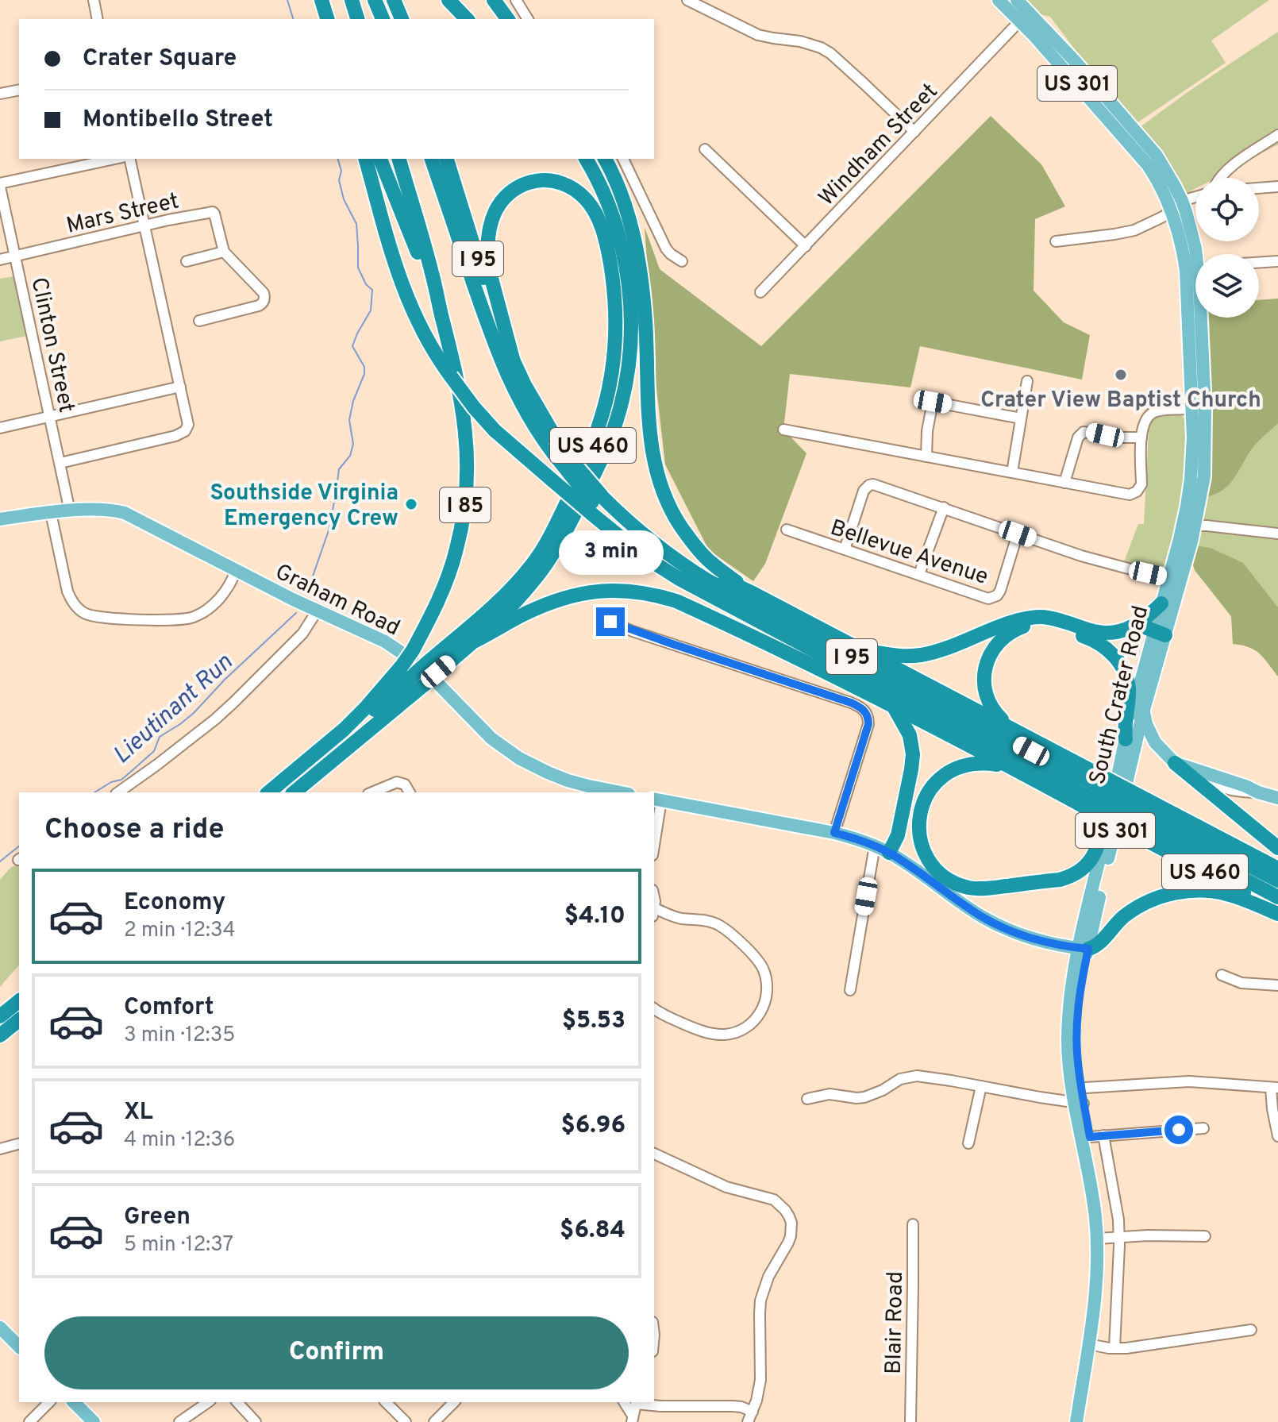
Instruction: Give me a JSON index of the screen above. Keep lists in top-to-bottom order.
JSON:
{
  "streets": {
    "highway": ["I 95", "US 460", "I 85"],
    "main road": ["US 301", "Graham Road", "South Crater Road"],
    "street": [
      "Windham Street",
      "Mars Street",
      "Clinton Street",
      "Bellevue Avenue",
      "Blair Road"
    ]
  },
  "crossings": [
    ["Windham Street", "South Crater Road"],
    ["Mars Street", "Clinton Street"],
    ["I 95", "US 460"],
    ["Clinton Street", "Graham Road"],
    ["US 460", "I 85"]
  ],
  "water": ["Lieutinant Run"],
  "places": ["Crater View Baptist Church", "Southside Virginia Emergency Crew"],
  "page": {
    "banner": ["Crater Square", "Montibello Street"],
    "bubble": "3 min",
    "heading": "Choose a ride",
    "list": [
      {
        "name": "Economy",
        "note": "2 min · 12:34",
        "value": "$4.10"
      },
      {
        "name": "Comfort",
        "note": "3 min · 12:35",
        "value": "$5.53"
      },
      {
        "name": "XL",
        "note": "4 min · 12:36",
        "value": "$6.96"
      },
      {
        "name": "Green",
        "note": "5 min · 12:37",
        "value": "$6.84"
      }
    ],
    "buttons": "Confirm"
  }
}
